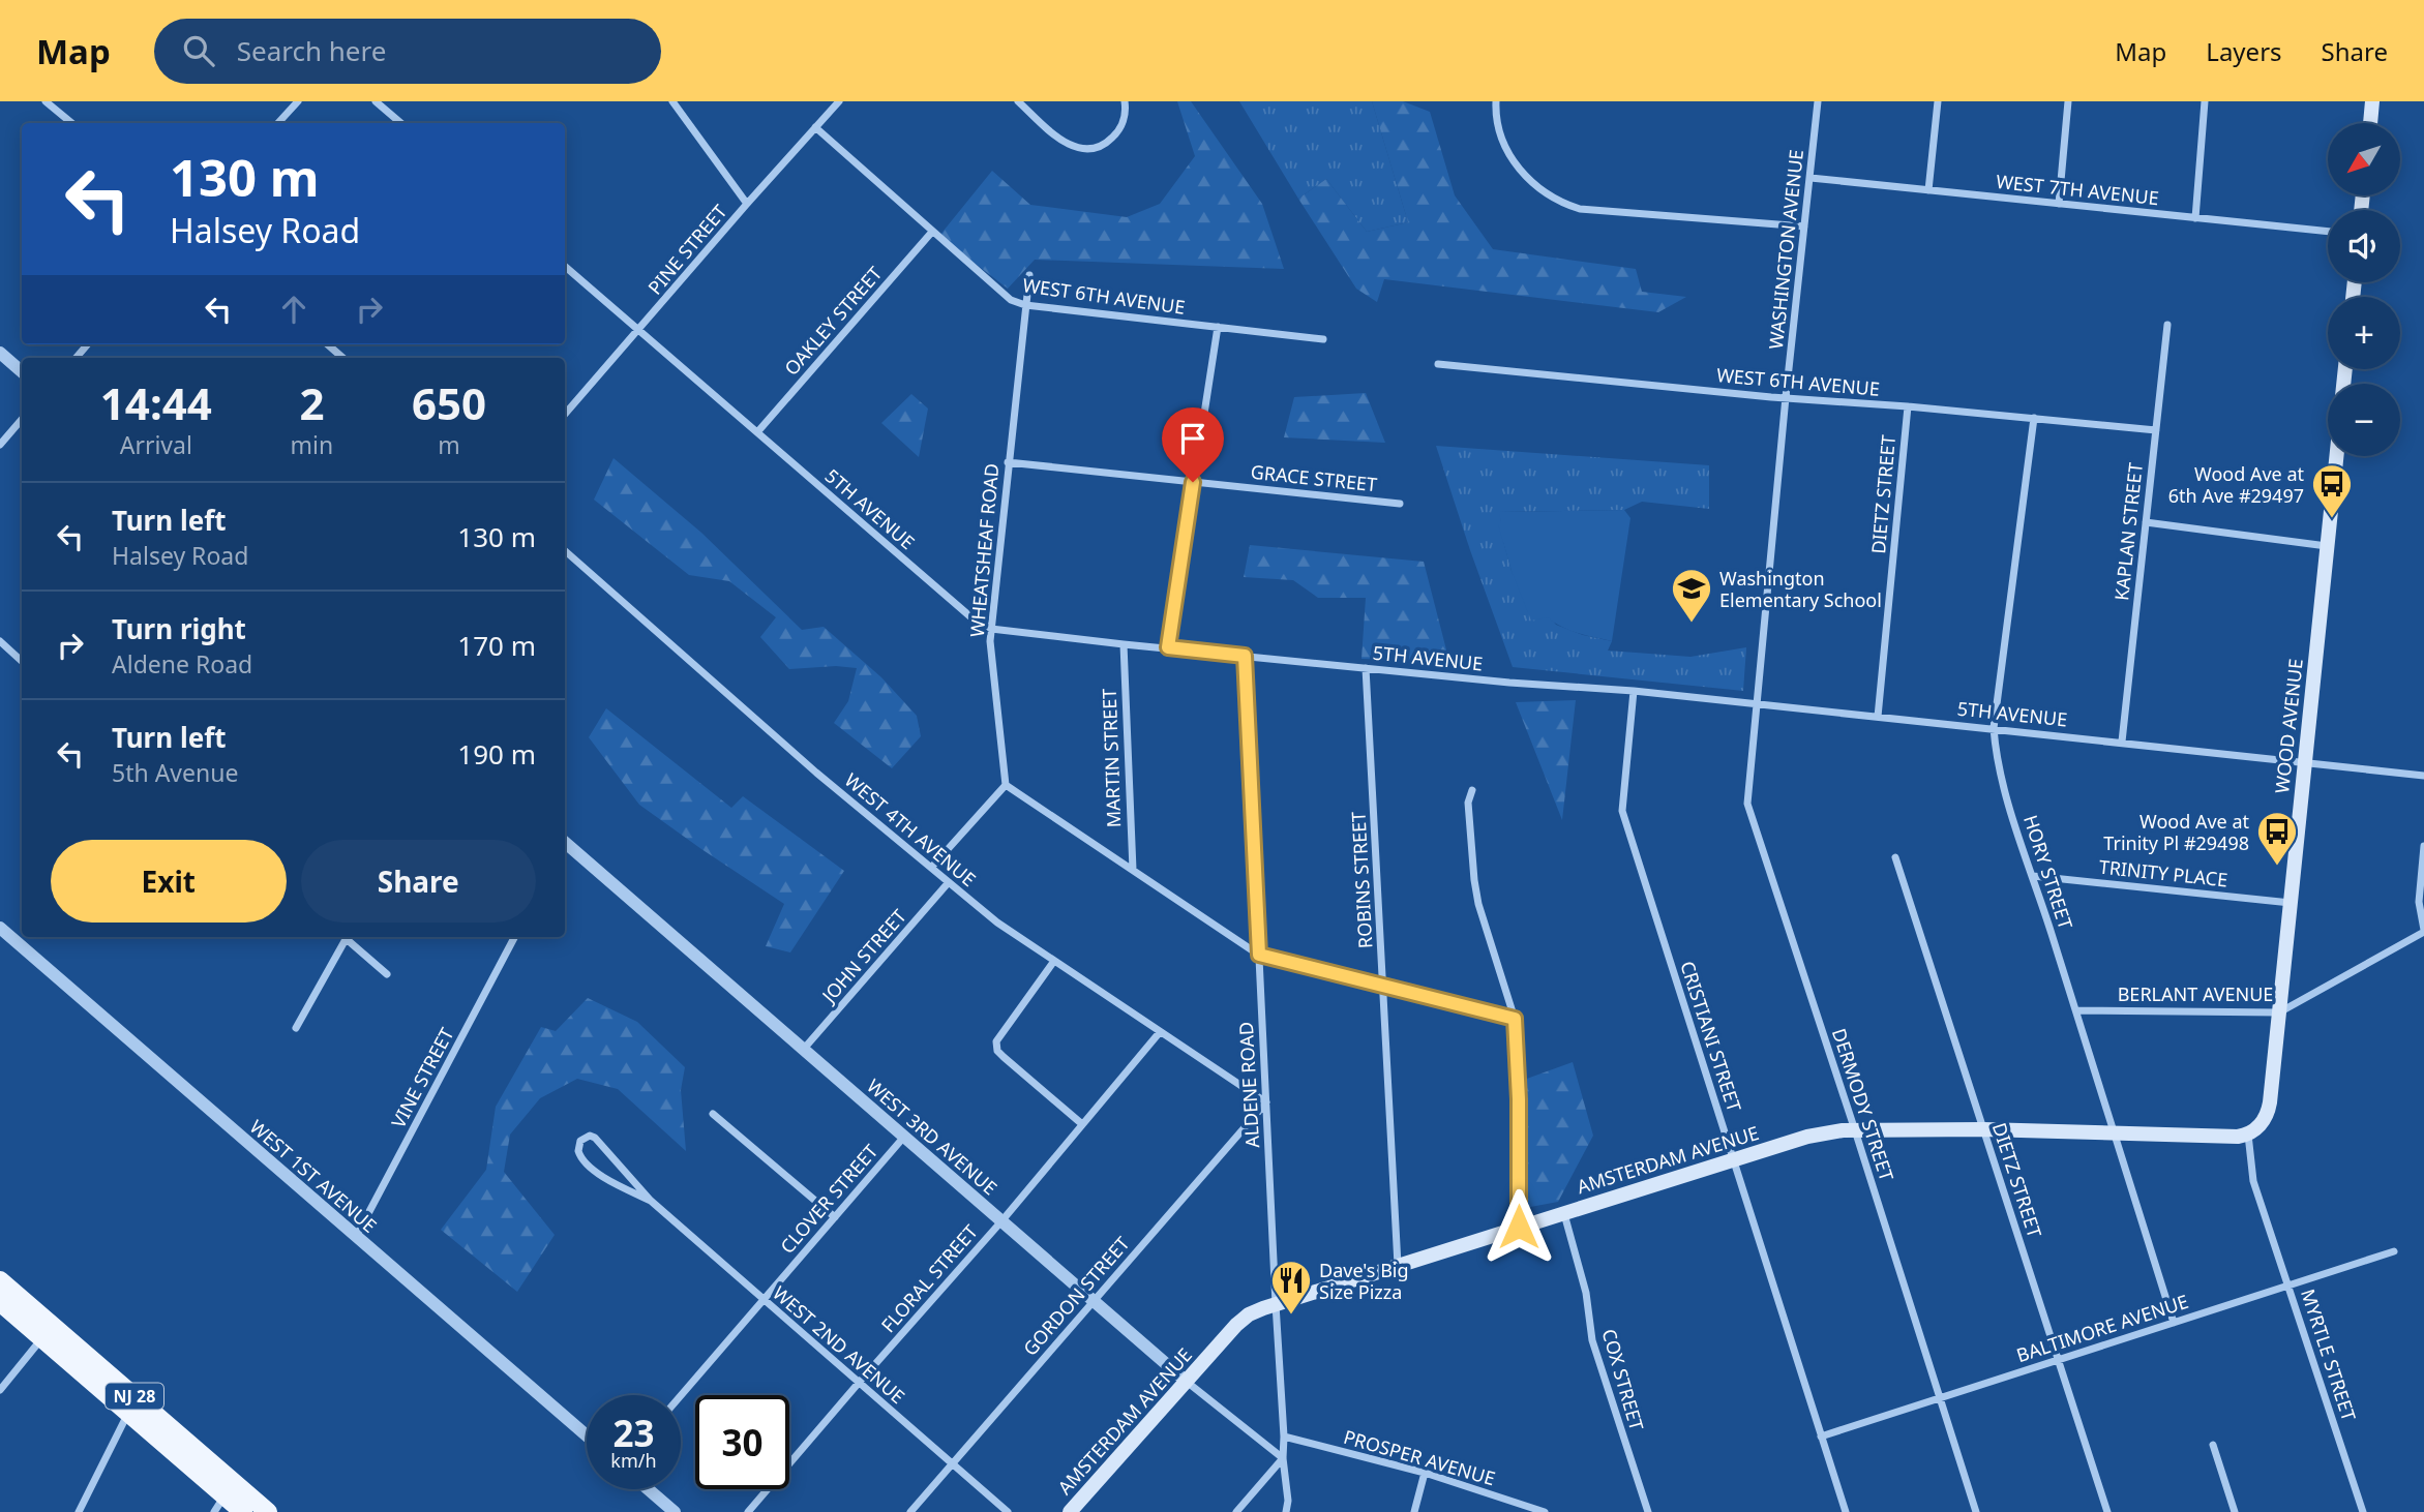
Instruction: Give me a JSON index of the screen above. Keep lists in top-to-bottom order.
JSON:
{
  "streets": {
    "main road": ["WOOD AVENUE", "AMSTERDAM AVENUE", "NJ 28"],
    "street": [
      "WEST 7TH AVENUE",
      "PINE STREET",
      "WASHINGTON AVENUE",
      "WEST 6TH AVENUE",
      "OAKLEY STREET",
      "GRACE STREET",
      "DIETZ STREET",
      "5TH AVENUE",
      "KAPLAN STREET",
      "WHEATSHEAF ROAD",
      "MARTIN STREET",
      "WEST 4TH AVENUE",
      "HORY STREET",
      "TRINITY PLACE",
      "ROBINS STREET",
      "JOHN STREET",
      "BERLANT AVENUE",
      "CRISTIANI STREET",
      "VINE STREET",
      "ALDENE ROAD",
      "DERMODY STREET",
      "WEST 3RD AVENUE",
      "WEST 1ST AVENUE",
      "CLOVER STREET",
      "FLORAL STREET",
      "GORDON STREET",
      "BALTIMORE AVENUE",
      "WEST 2ND AVENUE",
      "MYRTLE STREET",
      "COX STREET",
      "PROSPER AVENUE"
    ]
  },
  "crossings": [
    ["WEST 7TH AVENUE", "WASHINGTON AVENUE"],
    ["PINE STREET", "WEST 6TH AVENUE"],
    ["PINE STREET", "5TH AVENUE"],
    ["WASHINGTON AVENUE", "WEST 6TH AVENUE"],
    ["WASHINGTON AVENUE", "5TH AVENUE"],
    ["WASHINGTON AVENUE", "DERMODY STREET"],
    ["WEST 6TH AVENUE", "OAKLEY STREET"],
    ["WEST 6TH AVENUE", "DIETZ STREET"],
    ["WEST 6TH AVENUE", "KAPLAN STREET"],
    ["WEST 6TH AVENUE", "WHEATSHEAF ROAD"],
    ["WEST 6TH AVENUE", "HORY STREET"],
    ["OAKLEY STREET", "5TH AVENUE"],
    ["GRACE STREET", "WHEATSHEAF ROAD"],
    ["DIETZ STREET", "5TH AVENUE"],
    ["DIETZ STREET", "AMSTERDAM AVENUE"],
    ["DIETZ STREET", "BALTIMORE AVENUE"],
    ["5TH AVENUE", "KAPLAN STREET"],
    ["5TH AVENUE", "WHEATSHEAF ROAD"],
    ["5TH AVENUE", "WOOD AVENUE"],
    ["5TH AVENUE", "MARTIN STREET"],
    ["5TH AVENUE", "HORY STREET"],
    ["5TH AVENUE", "ROBINS STREET"],
    ["5TH AVENUE", "CRISTIANI STREET"],
    ["5TH AVENUE", "ALDENE ROAD"],
    ["5TH AVENUE", "DERMODY STREET"],
    ["WOOD AVENUE", "TRINITY PLACE"],
    ["WOOD AVENUE", "BERLANT AVENUE"],
    ["WOOD AVENUE", "AMSTERDAM AVENUE"],
    ["WOOD AVENUE", "MYRTLE STREET"],
    ["WEST 4TH AVENUE", "JOHN STREET"],
    ["WEST 4TH AVENUE", "ALDENE ROAD"],
    ["WEST 4TH AVENUE", "FLORAL STREET"],
    ["WEST 4TH AVENUE", "GORDON STREET"],
    ["HORY STREET", "TRINITY PLACE"],
    ["HORY STREET", "BERLANT AVENUE"],
    ["HORY STREET", "AMSTERDAM AVENUE"],
    ["HORY STREET", "BALTIMORE AVENUE"],
    ["ROBINS STREET", "AMSTERDAM AVENUE"],
    ["JOHN STREET", "WEST 3RD AVENUE"],
    ["CRISTIANI STREET", "AMSTERDAM AVENUE"],
    ["CRISTIANI STREET", "BALTIMORE AVENUE"],
    ["VINE STREET", "WEST 1ST AVENUE"],
    ["ALDENE ROAD", "WEST 3RD AVENUE"],
    ["ALDENE ROAD", "AMSTERDAM AVENUE"],
    ["ALDENE ROAD", "GORDON STREET"],
    ["ALDENE ROAD", "PROSPER AVENUE"],
    ["DERMODY STREET", "AMSTERDAM AVENUE"],
    ["DERMODY STREET", "BALTIMORE AVENUE"],
    ["WEST 3RD AVENUE", "AMSTERDAM AVENUE"],
    ["WEST 3RD AVENUE", "CLOVER STREET"],
    ["WEST 3RD AVENUE", "FLORAL STREET"],
    ["WEST 3RD AVENUE", "GORDON STREET"],
    ["AMSTERDAM AVENUE", "MYRTLE STREET"],
    ["AMSTERDAM AVENUE", "COX STREET"],
    ["CLOVER STREET", "WEST 2ND AVENUE"],
    ["FLORAL STREET", "WEST 2ND AVENUE"],
    ["GORDON STREET", "WEST 2ND AVENUE"],
    ["BALTIMORE AVENUE", "MYRTLE STREET"]
  ],
  "places": {
    "bus stop": ["Wood Ave at 6th Ave #29497", "Wood Ave at Trinity Pl #29498"],
    "school or university": ["Washington Elementary School"],
    "restaurant": ["Dave's Big Size Pizza"]
  },
  "north": "bottom left",
  "page": {
    "header": "Map",
    "search": "Search here",
    "nav": ["Map", "Layers", "Share"],
    "map_buttons": ["+", "−"],
    "turn": ["130 m", "Halsey Road"],
    "eta": [
      "14:44",
      "Arrival",
      "2",
      "min",
      "650",
      "m"
    ],
    "list": [
      {
        "name": "Turn left",
        "note": "Halsey Road",
        "value": "130 m"
      },
      {
        "name": "Turn right",
        "note": "Aldene Road",
        "value": "170 m"
      },
      {
        "name": "Turn left",
        "note": "5th Avenue",
        "value": "190 m"
      }
    ],
    "buttons": ["Exit", "Share"],
    "speed": "23 km/h",
    "limit": "30"
  }
}
